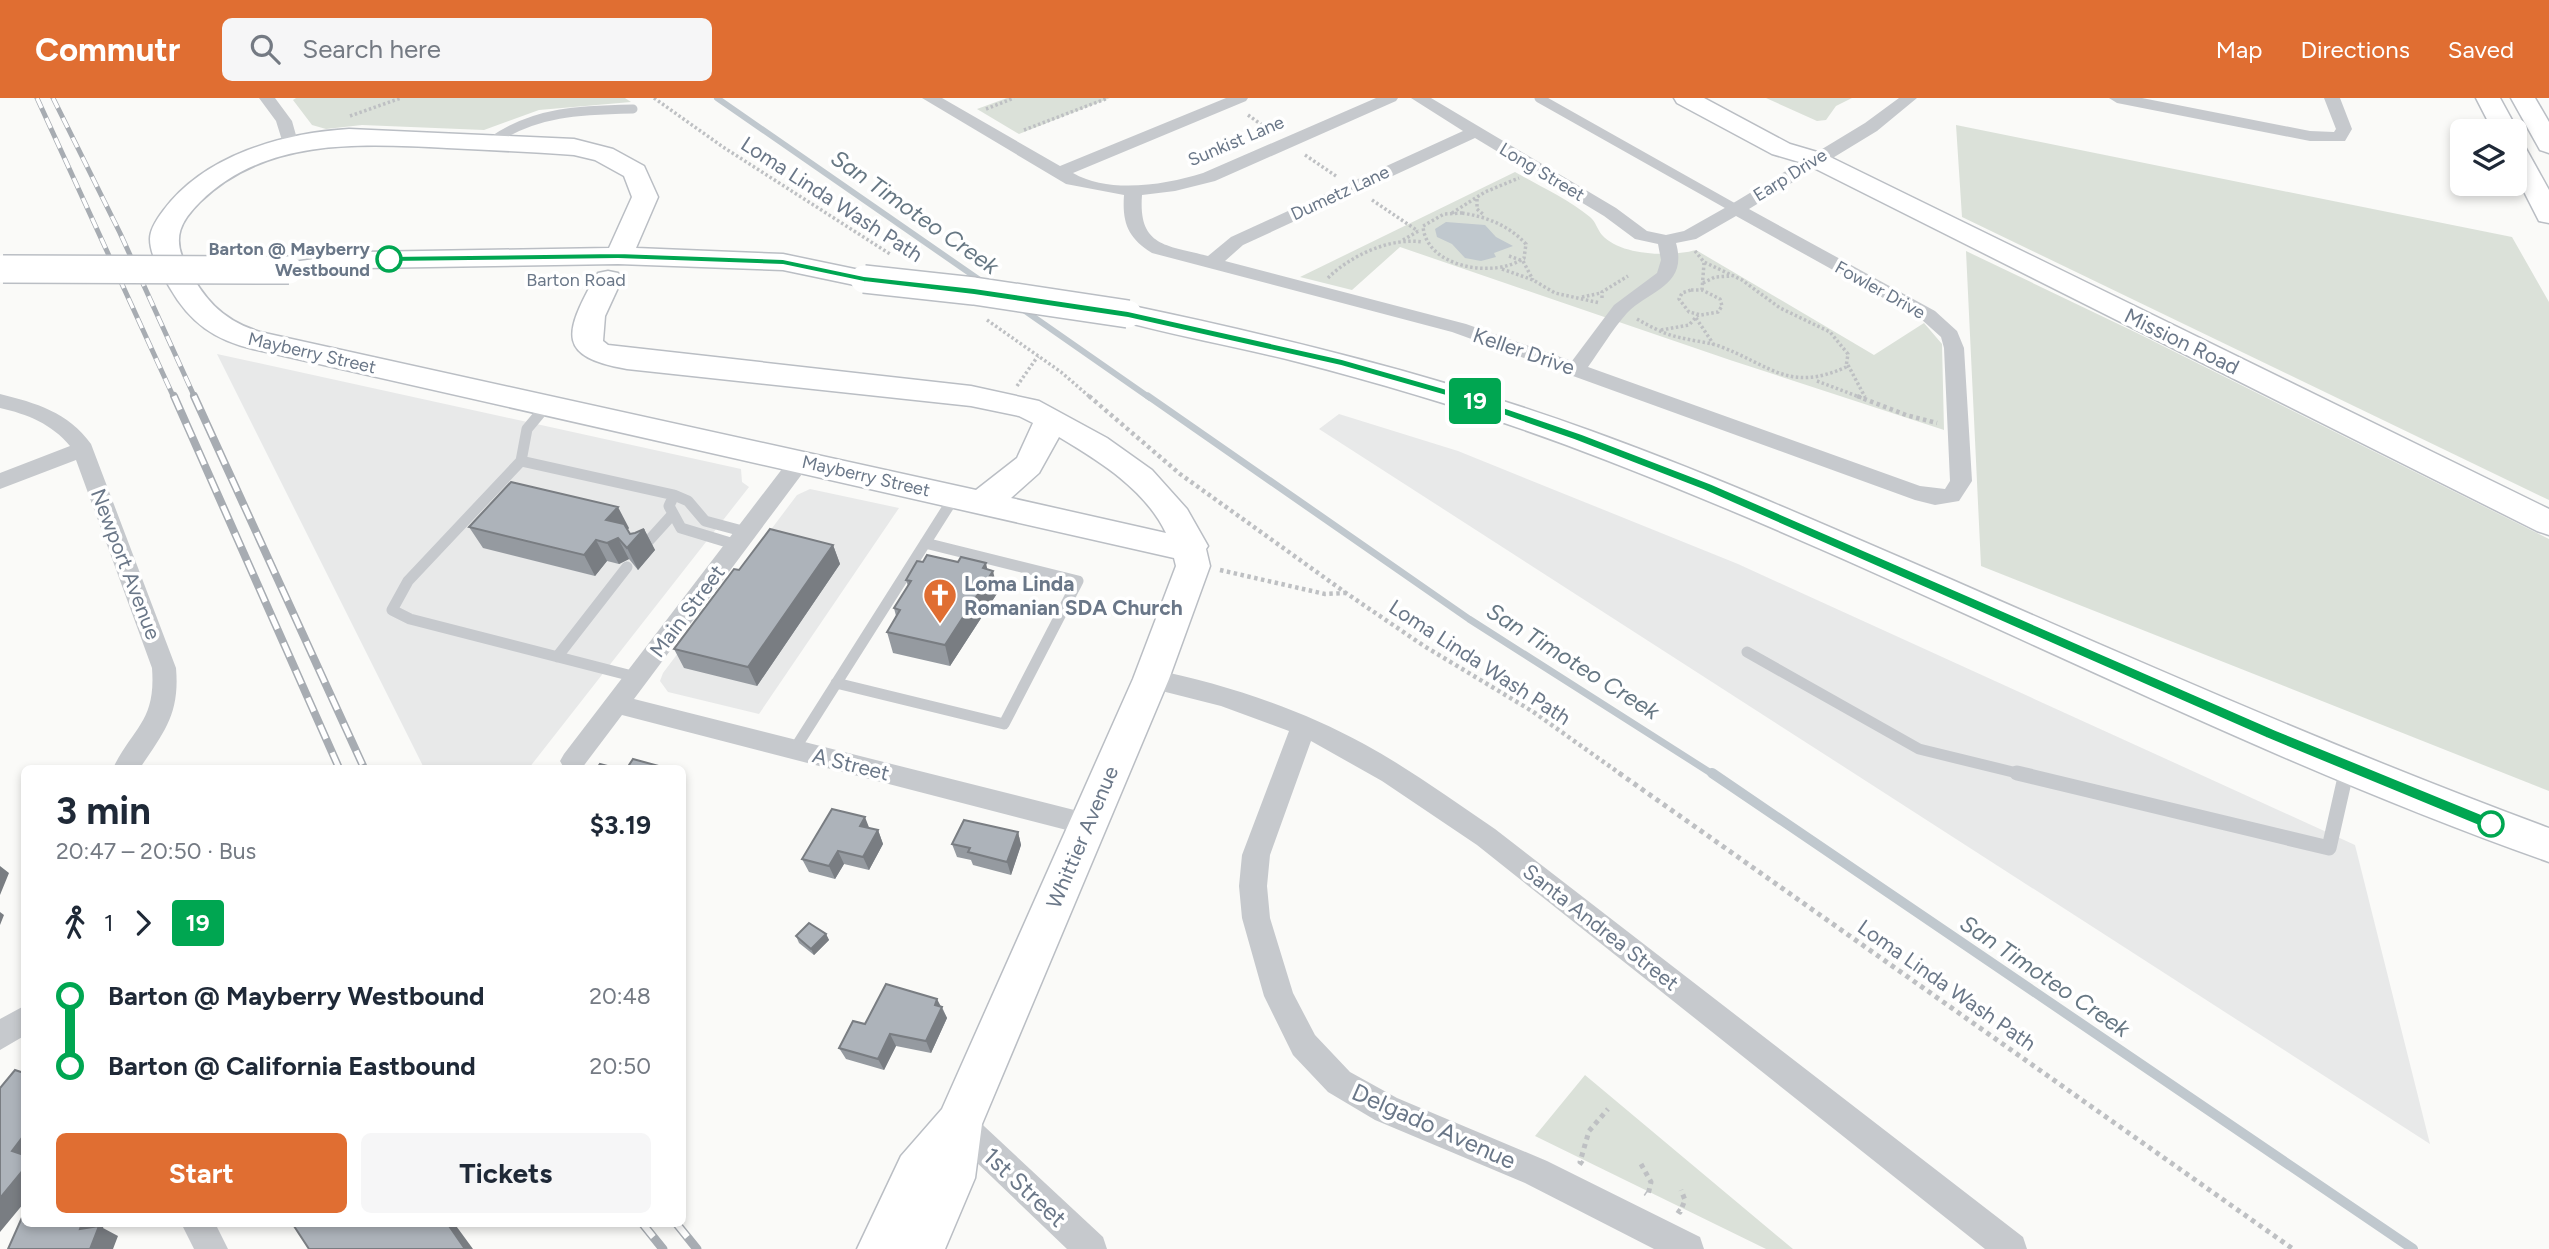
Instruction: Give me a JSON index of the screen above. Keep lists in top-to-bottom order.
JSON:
{
  "streets": {
    "main road": ["Barton Road"],
    "street": [
      "Sunkist Lane",
      "Long Street",
      "Earp Drive",
      "Dumetz Lane",
      "Fowler Drive",
      "Mission Road",
      "Keller Drive",
      "Mayberry Street",
      "Newport Avenue",
      "Main Street",
      "A Street",
      "Whittier Avenue",
      "Santa Andrea Street",
      "Delgado Avenue",
      "1st Street"
    ],
    "path": ["Loma Linda Wash Path"]
  },
  "crossings": [
    ["Sunkist Lane", "Keller Drive"],
    ["Long Street", "Earp Drive"],
    ["Long Street", "Dumetz Lane"],
    ["Earp Drive", "Fowler Drive"],
    ["Earp Drive", "Mission Road"],
    ["Dumetz Lane", "Keller Drive"],
    ["Barton Road", "Mayberry Street"],
    ["Fowler Drive", "Keller Drive"],
    ["Mayberry Street", "Main Street"],
    ["Mayberry Street", "Whittier Avenue"],
    ["Main Street", "A Street"],
    ["A Street", "Whittier Avenue"],
    ["Whittier Avenue", "Santa Andrea Street"],
    ["Whittier Avenue", "1st Street"],
    ["Santa Andrea Street", "Delgado Avenue"]
  ],
  "water": ["San Timoteo Creek"],
  "places": {
    "other": ["Barton @ Mayberry Westbound"],
    "church": ["Loma Linda Romanian SDA Church"]
  },
  "lines": ["bus line 19"],
  "page": {
    "header": "Commutr",
    "search": "Search here",
    "nav": ["Map", "Directions", "Saved"],
    "on_map": "19",
    "heading": ["3 min", "20:47 – 20:50 · Bus", "$3.19"],
    "legs": ["1", "19"],
    "list": [
      {
        "name": "Barton @ Mayberry Westbound",
        "value": "20:48"
      },
      {
        "name": "Barton @ California Eastbound",
        "value": "20:50"
      }
    ],
    "buttons": ["Start", "Tickets"]
  }
}
